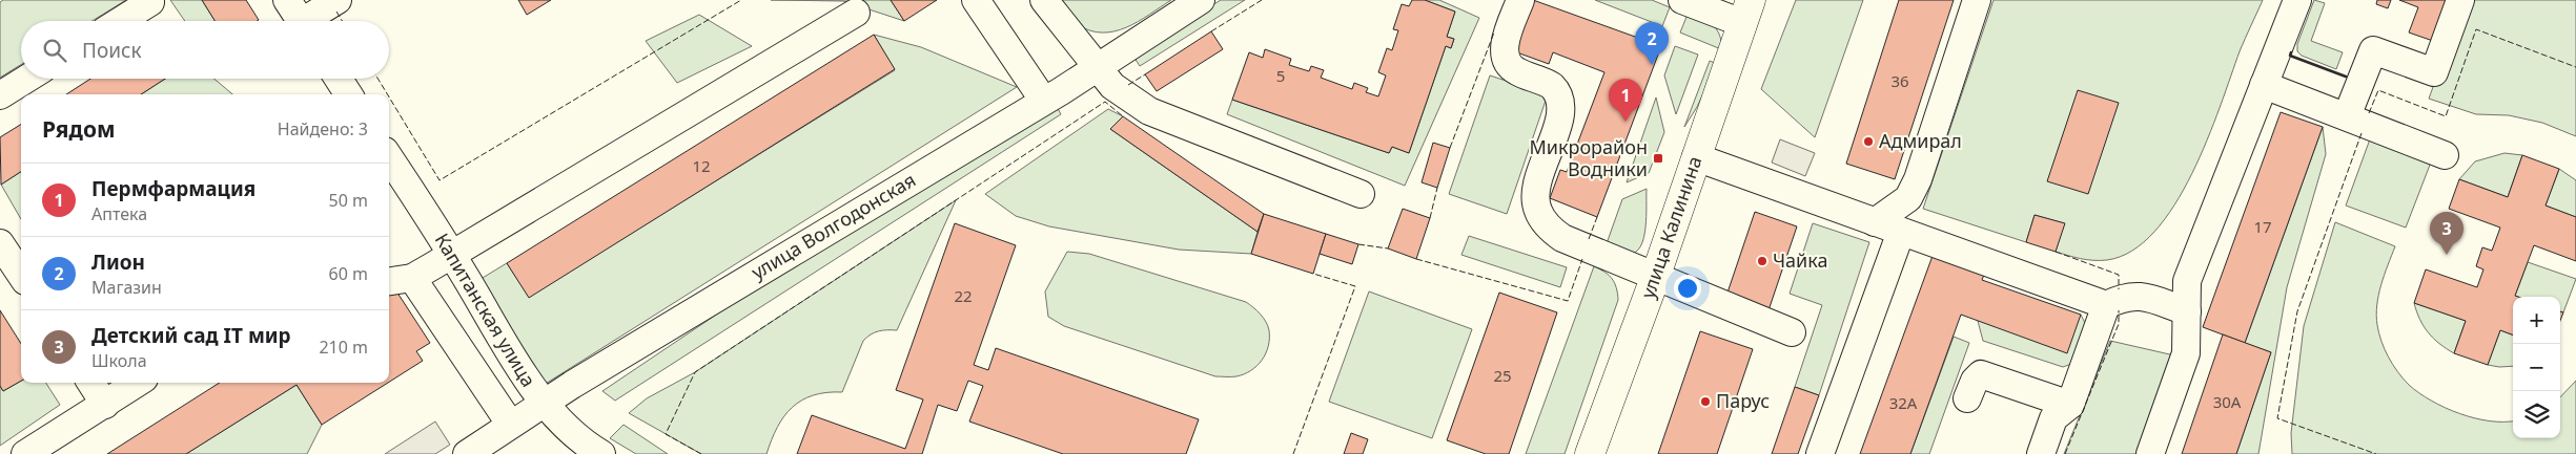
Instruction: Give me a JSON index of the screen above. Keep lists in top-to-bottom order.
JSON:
{
  "streets": {
    "main road": ["улица Калинина"],
    "street": ["улица Волгодонская", "Капитанская улица"]
  },
  "crossings": [
    ["улица Волгодонская", "Капитанская улица"]
  ],
  "places": {
    "other": ["Адмирал", "Чайка", "Парус"],
    "transit": ["Микрорайон Водники"]
  },
  "house_numbers": [
    "5",
    "36",
    "12",
    "17",
    "22",
    "25",
    "30А",
    "32А"
  ],
  "page": {
    "search": "Поиск",
    "pins": ["2", "1", "3"],
    "heading": ["Рядом", "Найдено: 3"],
    "list": [
      {
        "mark": "1",
        "name": "Пермфармация",
        "note": "Аптека",
        "value": "50 m"
      },
      {
        "mark": "2",
        "name": "Лион",
        "note": "Магазин",
        "value": "60 m"
      },
      {
        "mark": "3",
        "name": "Детский сад IT мир",
        "note": "Школа",
        "value": "210 m"
      }
    ],
    "map_buttons": ["+", "−"]
  }
}
